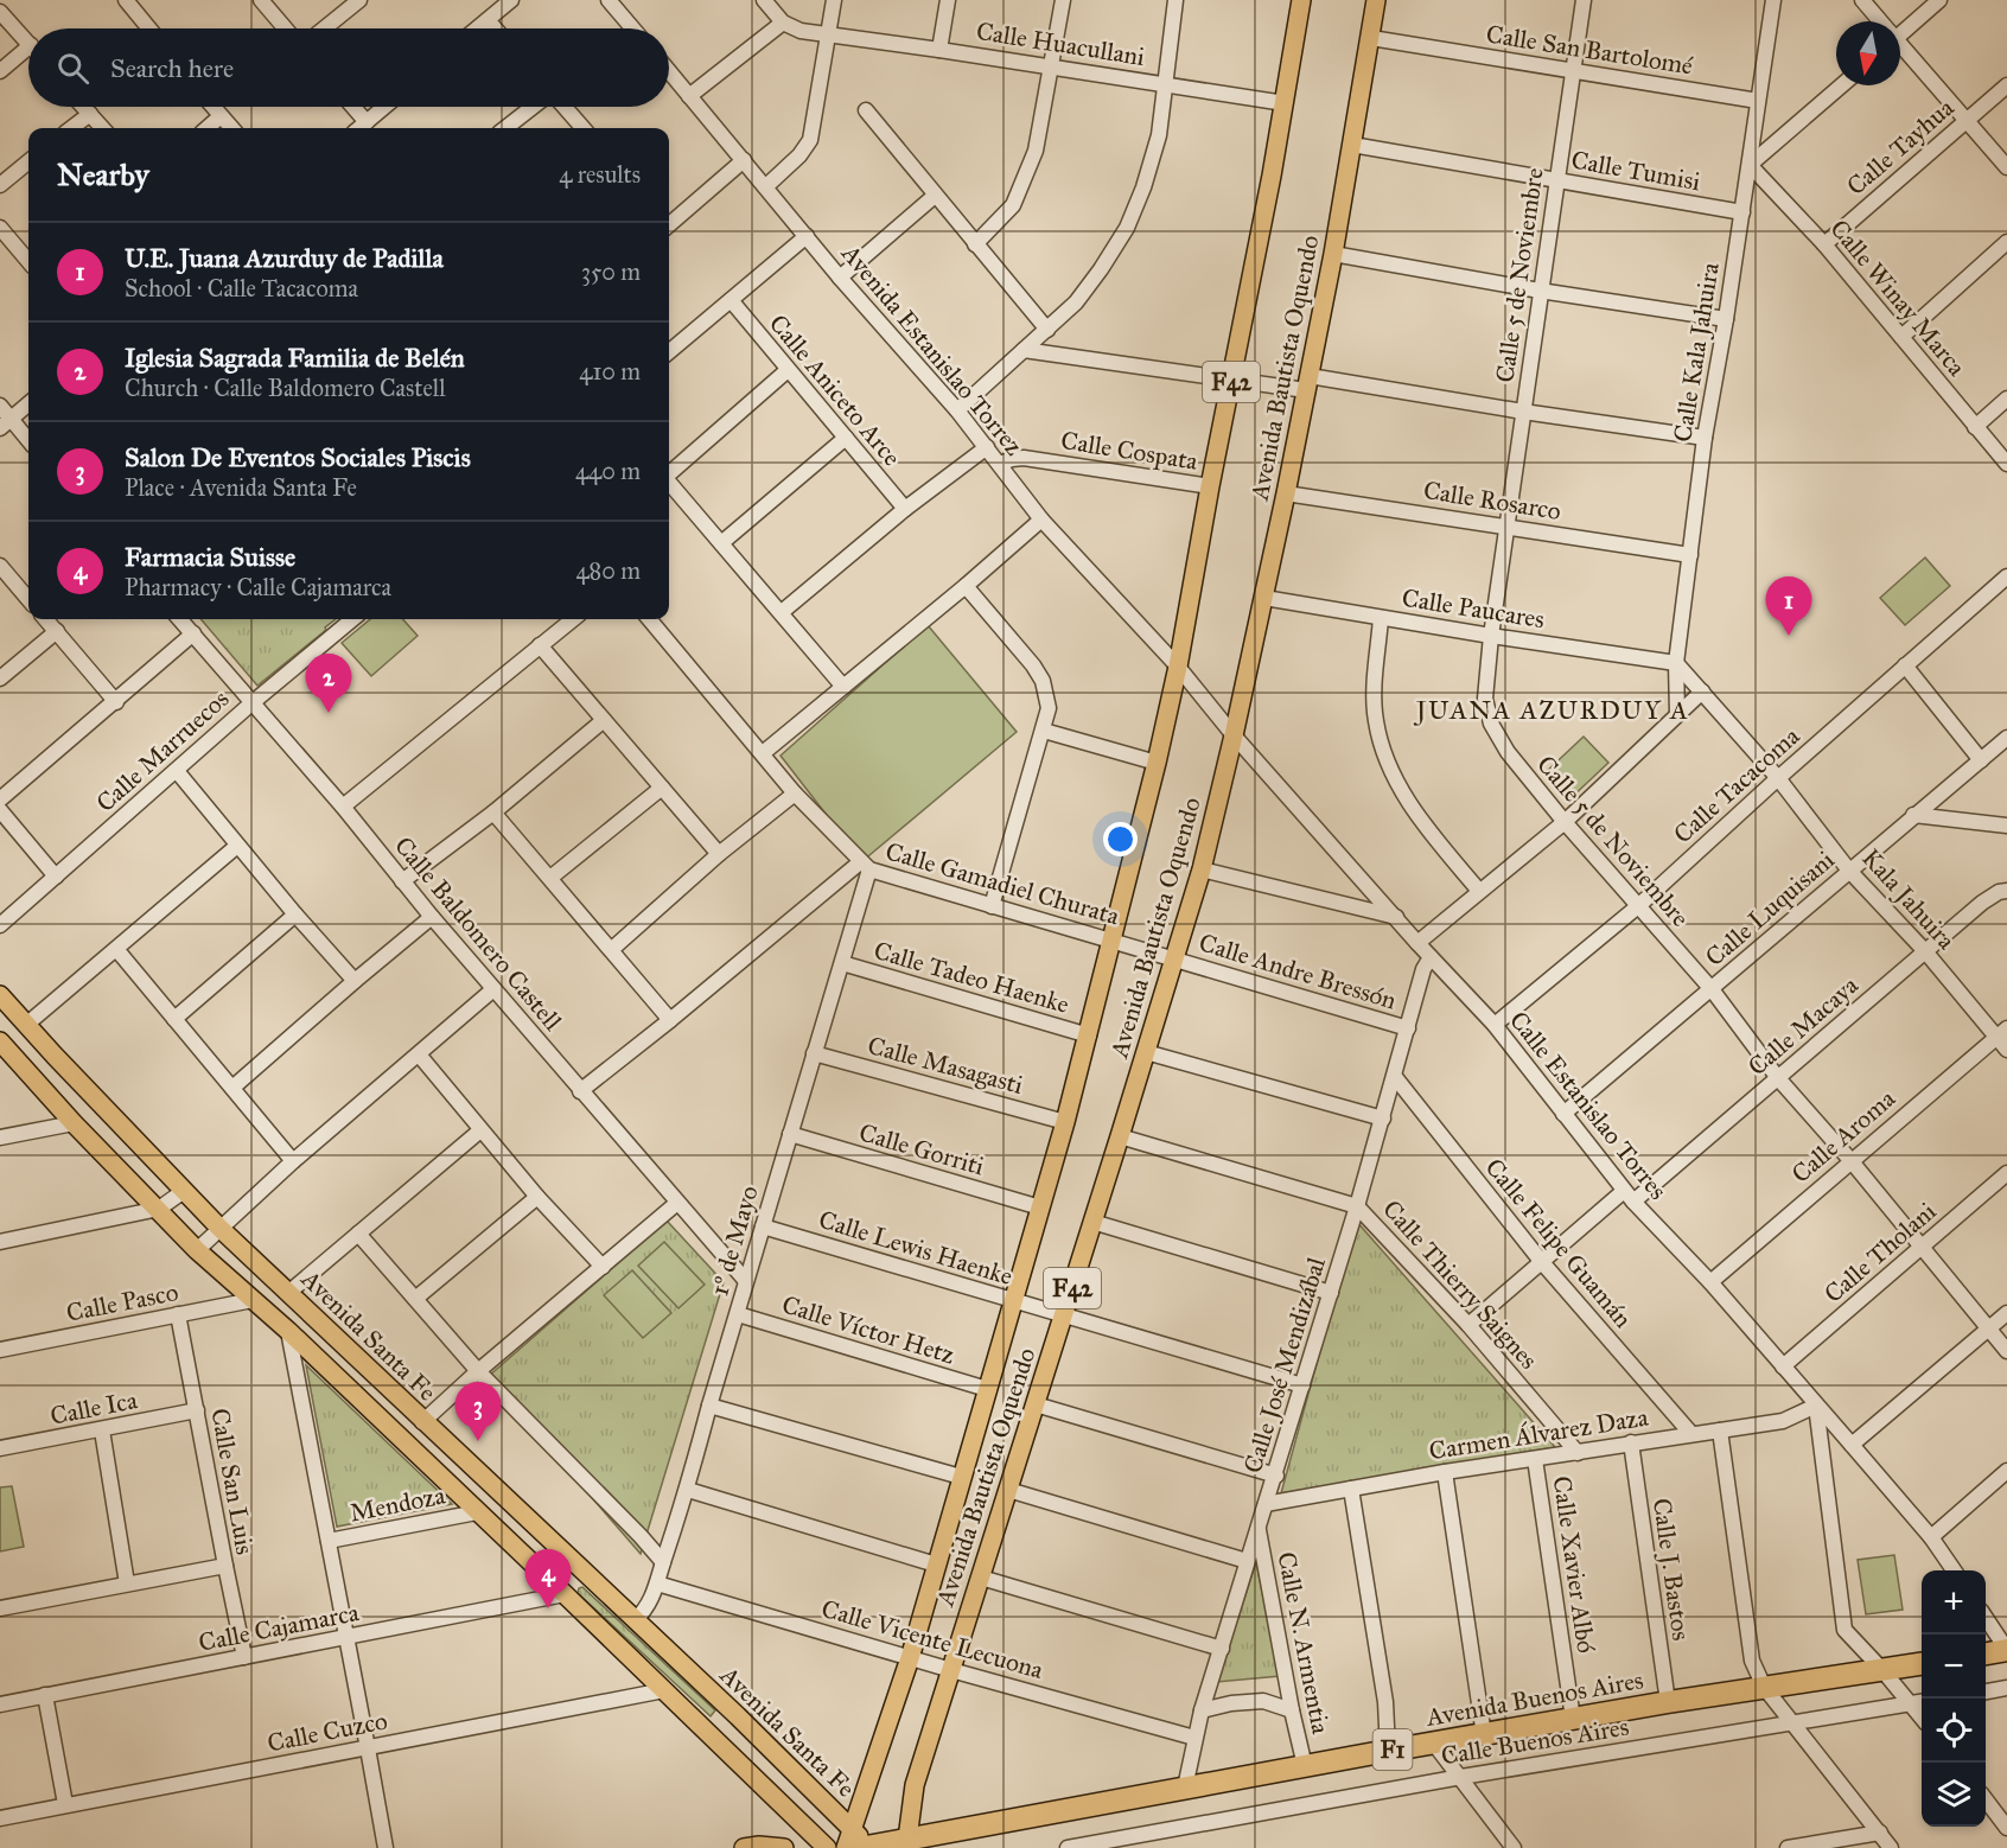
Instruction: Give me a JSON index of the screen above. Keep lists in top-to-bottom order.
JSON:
{
  "streets": {
    "highway": ["Avenida Buenos Aires", "F1"],
    "main road": ["Avenida Bautista Oquendo", "F42", "Avenida Santa Fe"],
    "street": [
      "Calle Huacullani",
      "Calle San Bartolomé",
      "Calle Tayhua",
      "Calle Tumisi",
      "Calle 5 de Noviembre",
      "Calle Winay Marca",
      "Avenida Estanislao Torrez",
      "Calle Kala Jahuira",
      "Calle Aniceto Arce",
      "Calle Cospata",
      "Calle Rosarco",
      "Calle Paucares",
      "Calle Marruecos",
      "Calle Tacacoma",
      "Calle Gamadiel Churata",
      "Kala Jahuira",
      "Calle Luquisani",
      "Calle Baldomero Castell",
      "Calle Andre Bressón",
      "Calle Tadeo Haenke",
      "Calle Macaya",
      "Calle Masagasti",
      "Calle Estanislao Torres",
      "Calle Aroma",
      "Calle Gorriti",
      "1º de Mayo",
      "Calle Felipe Guamán",
      "Calle Lewis Haenke",
      "Calle Tholani",
      "Calle Thierry Saignes",
      "Calle Pasco",
      "Calle Víctor Hetz",
      "Calle José Mendizábal",
      "Calle Ica",
      "Carmen Álvarez Daza",
      "Calle San Luis",
      "Mendoza",
      "Calle Xavier Albó",
      "Calle J. Bastos",
      "Calle Cajamarca",
      "Calle Vicente Lecuona",
      "Calle N. Armentia",
      "Calle Cuzco",
      "Calle Buenos Aires"
    ]
  },
  "crossings": [
    ["Calle Huacullani", "Avenida Bautista Oquendo"],
    ["Calle San Bartolomé", "Calle 5 de Noviembre"],
    ["Calle San Bartolomé", "Calle Kala Jahuira"],
    ["Calle San Bartolomé", "Avenida Bautista Oquendo"],
    ["Calle Tayhua", "Calle Winay Marca"],
    ["Calle Tumisi", "Calle 5 de Noviembre"],
    ["Calle Tumisi", "Calle Kala Jahuira"],
    ["Calle Tumisi", "Avenida Bautista Oquendo"],
    ["Calle 5 de Noviembre", "Calle Rosarco"],
    ["Calle 5 de Noviembre", "Calle Paucares"],
    ["Calle 5 de Noviembre", "Calle Tacacoma"],
    ["Calle 5 de Noviembre", "Calle Luquisani"],
    ["Calle 5 de Noviembre", "Calle Macaya"],
    ["Calle 5 de Noviembre", "Calle Aroma"],
    ["Calle 5 de Noviembre", "Calle Tholani"],
    ["Calle Winay Marca", "Calle Kala Jahuira"],
    ["Avenida Estanislao Torrez", "Avenida Bautista Oquendo"],
    ["Avenida Estanislao Torrez", "Calle Cospata"],
    ["Avenida Estanislao Torrez", "Calle Estanislao Torres"],
    ["Calle Kala Jahuira", "Calle Rosarco"],
    ["Calle Kala Jahuira", "Calle Paucares"],
    ["Calle Kala Jahuira", "Kala Jahuira"],
    ["Avenida Bautista Oquendo", "Calle Cospata"],
    ["Avenida Bautista Oquendo", "Calle Rosarco"],
    ["Avenida Bautista Oquendo", "Calle Paucares"],
    ["Avenida Bautista Oquendo", "Calle Gamadiel Churata"],
    ["Avenida Bautista Oquendo", "Calle Andre Bressón"],
    ["Avenida Bautista Oquendo", "Calle Tadeo Haenke"],
    ["Avenida Bautista Oquendo", "Calle Masagasti"],
    ["Avenida Bautista Oquendo", "Calle Estanislao Torres"],
    ["Avenida Bautista Oquendo", "Calle Gorriti"],
    ["Avenida Bautista Oquendo", "Calle Lewis Haenke"],
    ["Avenida Bautista Oquendo", "Calle Thierry Saignes"],
    ["Avenida Bautista Oquendo", "Calle Víctor Hetz"],
    ["Avenida Bautista Oquendo", "Avenida Santa Fe"],
    ["Avenida Bautista Oquendo", "Calle Vicente Lecuona"],
    ["Avenida Bautista Oquendo", "Avenida Buenos Aires"],
    ["Calle Paucares", "Kala Jahuira"],
    ["Calle Marruecos", "Calle Baldomero Castell"],
    ["Calle Tacacoma", "Kala Jahuira"],
    ["Calle Tacacoma", "Calle Estanislao Torres"],
    ["Calle Gamadiel Churata", "Calle Andre Bressón"],
    ["Calle Gamadiel Churata", "1º de Mayo"],
    ["Kala Jahuira", "Calle Luquisani"],
    ["Kala Jahuira", "Calle Macaya"],
    ["Kala Jahuira", "Calle Aroma"],
    ["Calle Luquisani", "Calle Estanislao Torres"],
    ["Calle Baldomero Castell", "1º de Mayo"],
    ["Calle Andre Bressón", "Calle José Mendizábal"],
    ["Calle Tadeo Haenke", "1º de Mayo"],
    ["Calle Macaya", "Calle Estanislao Torres"],
    ["Calle Macaya", "Calle Felipe Guamán"],
    ["Calle Macaya", "Calle Thierry Saignes"],
    ["Calle Masagasti", "1º de Mayo"],
    ["Calle Estanislao Torres", "Calle Aroma"],
    ["Calle Estanislao Torres", "Calle Tholani"],
    ["Calle Estanislao Torres", "Calle José Mendizábal"],
    ["Calle Estanislao Torres", "Carmen Álvarez Daza"],
    ["Calle Gorriti", "1º de Mayo"],
    ["1º de Mayo", "Calle Lewis Haenke"],
    ["1º de Mayo", "Calle Víctor Hetz"],
    ["1º de Mayo", "Avenida Santa Fe"],
    ["1º de Mayo", "Calle Vicente Lecuona"],
    ["Calle Felipe Guamán", "Calle José Mendizábal"],
    ["Calle Felipe Guamán", "Carmen Álvarez Daza"],
    ["Calle Lewis Haenke", "Calle José Mendizábal"],
    ["Calle Thierry Saignes", "Calle José Mendizábal"],
    ["Calle Thierry Saignes", "Carmen Álvarez Daza"],
    ["Calle Pasco", "Calle San Luis"],
    ["Avenida Santa Fe", "Avenida Buenos Aires"],
    ["Calle José Mendizábal", "Carmen Álvarez Daza"],
    ["Calle José Mendizábal", "Calle Vicente Lecuona"],
    ["Calle José Mendizábal", "Calle N. Armentia"],
    ["Calle José Mendizábal", "Avenida Buenos Aires"],
    ["Calle Ica", "Calle San Luis"],
    ["Carmen Álvarez Daza", "Calle Xavier Albó"],
    ["Carmen Álvarez Daza", "Calle J. Bastos"],
    ["Calle San Luis", "Calle Cajamarca"],
    ["Calle Xavier Albó", "Avenida Buenos Aires"],
    ["Calle J. Bastos", "Avenida Buenos Aires"],
    ["Calle N. Armentia", "Avenida Buenos Aires"]
  ],
  "districts": ["JUANA AZURDUY A"],
  "north": "bottom",
  "page": {
    "search": "Search here",
    "heading": ["Nearby", "4 results"],
    "list": [
      {
        "mark": "1",
        "name": "U.E. Juana Azurduy de Padilla",
        "note": "School · Calle Tacacoma",
        "value": "350 m"
      },
      {
        "mark": "2",
        "name": "Iglesia Sagrada Familia de Belén",
        "note": "Church · Calle Baldomero Castell",
        "value": "410 m"
      },
      {
        "mark": "3",
        "name": "Salon De Eventos Sociales Piscis",
        "note": "Place · Avenida Santa Fe",
        "value": "440 m"
      },
      {
        "mark": "4",
        "name": "Farmacia Suisse",
        "note": "Pharmacy · Calle Cajamarca",
        "value": "480 m"
      }
    ],
    "pins": [
      "1",
      "2",
      "3",
      "4"
    ],
    "map_buttons": ["+", "−"]
  }
}
